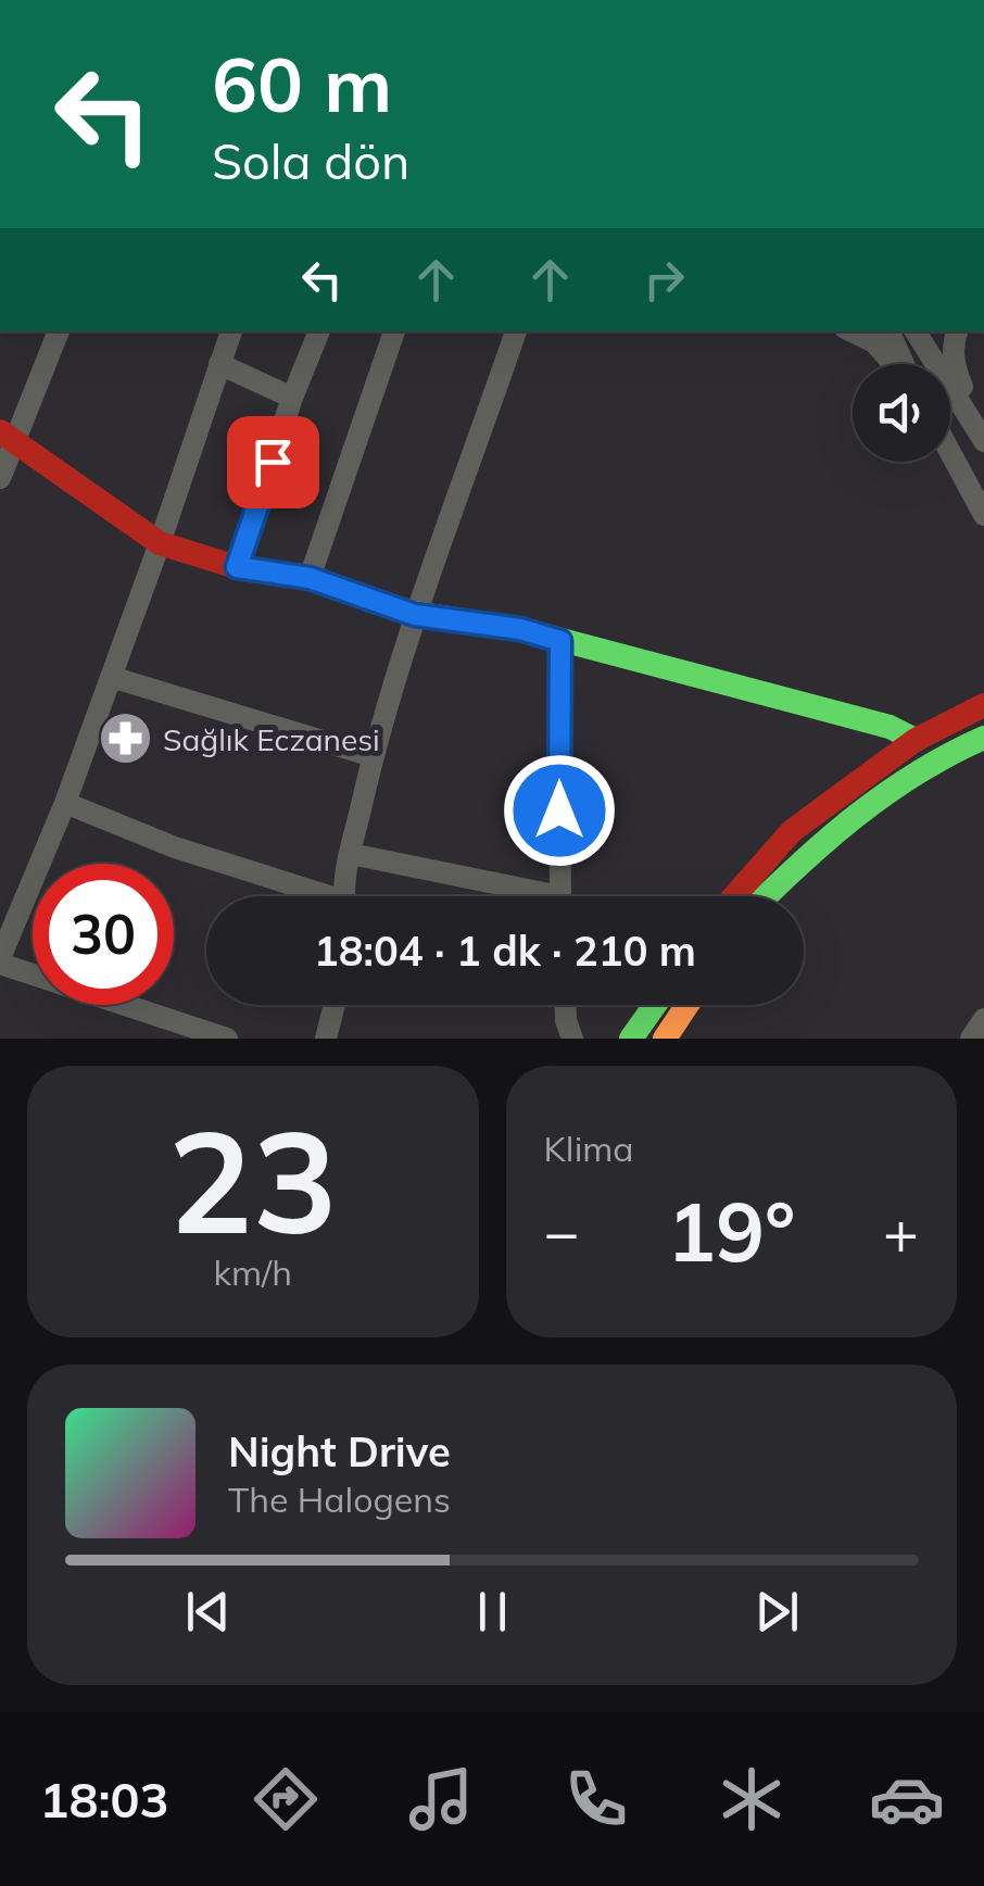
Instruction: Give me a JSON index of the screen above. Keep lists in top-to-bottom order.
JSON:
{
  "places": {
    "pharmacy": ["Sağlık Eczanesi"]
  },
  "page": {
    "turn": ["60 m", "Sola dön"],
    "limit": "30",
    "trip": "18:04 · 1 dk · 210 m",
    "tile": [
      ["23", "km/h"],
      "Klima"
    ],
    "heat": ["−", "19°", "+"],
    "song": ["Night Drive", "The Halogens"],
    "tabs": "18:03"
  }
}
